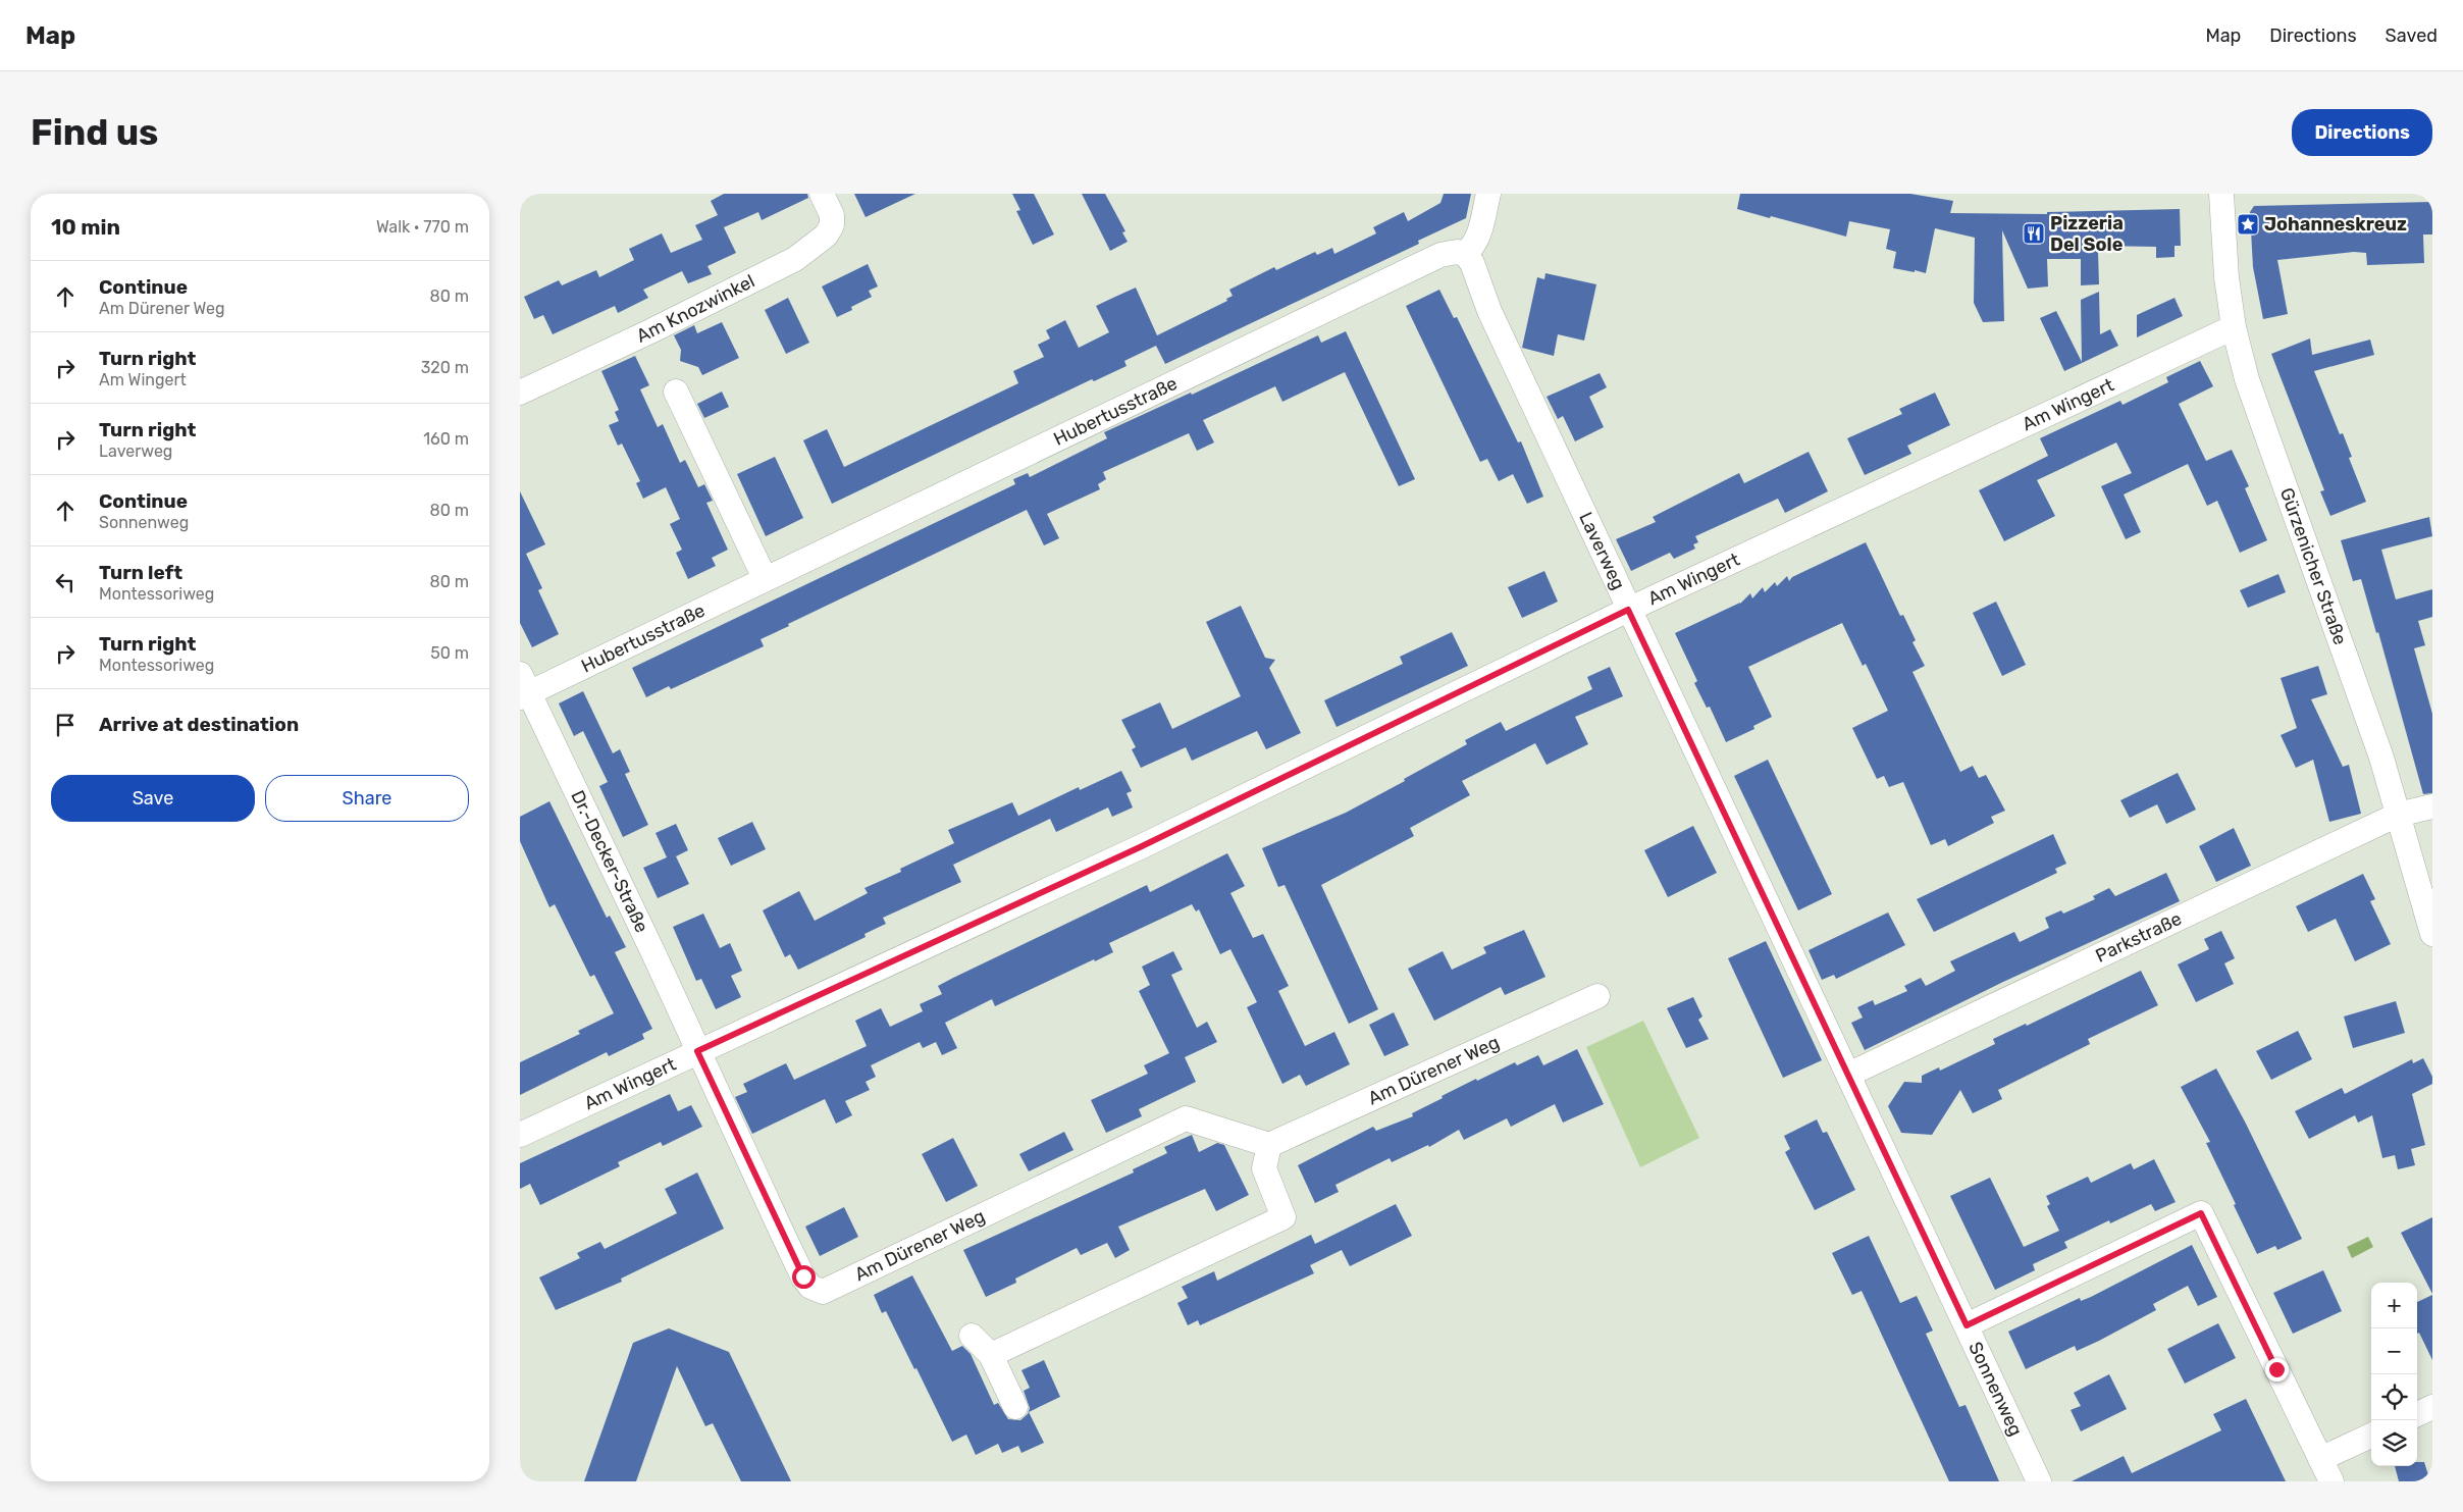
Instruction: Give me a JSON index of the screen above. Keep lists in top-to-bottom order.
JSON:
{
  "streets": {
    "street": [
      "Am Knozwinkel",
      "Am Wingert",
      "Hubertusstraße",
      "Laverweg",
      "Gürzenicher Straße",
      "Dr.-Decker-Straße",
      "Parkstraße",
      "Am Dürener Weg",
      "Sonnenweg"
    ]
  },
  "crossings": [
    ["Am Wingert", "Laverweg"],
    ["Am Wingert", "Gürzenicher Straße"],
    ["Am Wingert", "Dr.-Decker-Straße"],
    ["Am Wingert", "Am Dürener Weg"],
    ["Hubertusstraße", "Laverweg"],
    ["Hubertusstraße", "Dr.-Decker-Straße"],
    ["Laverweg", "Parkstraße"],
    ["Laverweg", "Sonnenweg"],
    ["Gürzenicher Straße", "Parkstraße"],
    ["Dr.-Decker-Straße", "Am Dürener Weg"],
    ["Parkstraße", "Sonnenweg"]
  ],
  "places": {
    "place": ["Johanneskreuz"],
    "restaurant": ["Pizzeria Del Sole"]
  },
  "page": {
    "header": "Map",
    "nav": ["Map", "Directions", "Saved"],
    "buttons": [
      "Directions",
      ["Save", "Share"]
    ],
    "title": "Find us",
    "heading": ["10 min", "Walk · 770 m"],
    "list": [
      ["Continue", "Am Dürener Weg", "80 m"],
      ["Turn right", "Am Wingert", "320 m"],
      ["Turn right", "Laverweg", "160 m"],
      ["Continue", "Sonnenweg", "80 m"],
      ["Turn left", "Montessoriweg", "80 m"],
      ["Turn right", "Montessoriweg", "50 m"],
      "Arrive at destination"
    ],
    "map_buttons": ["+", "−"]
  }
}
